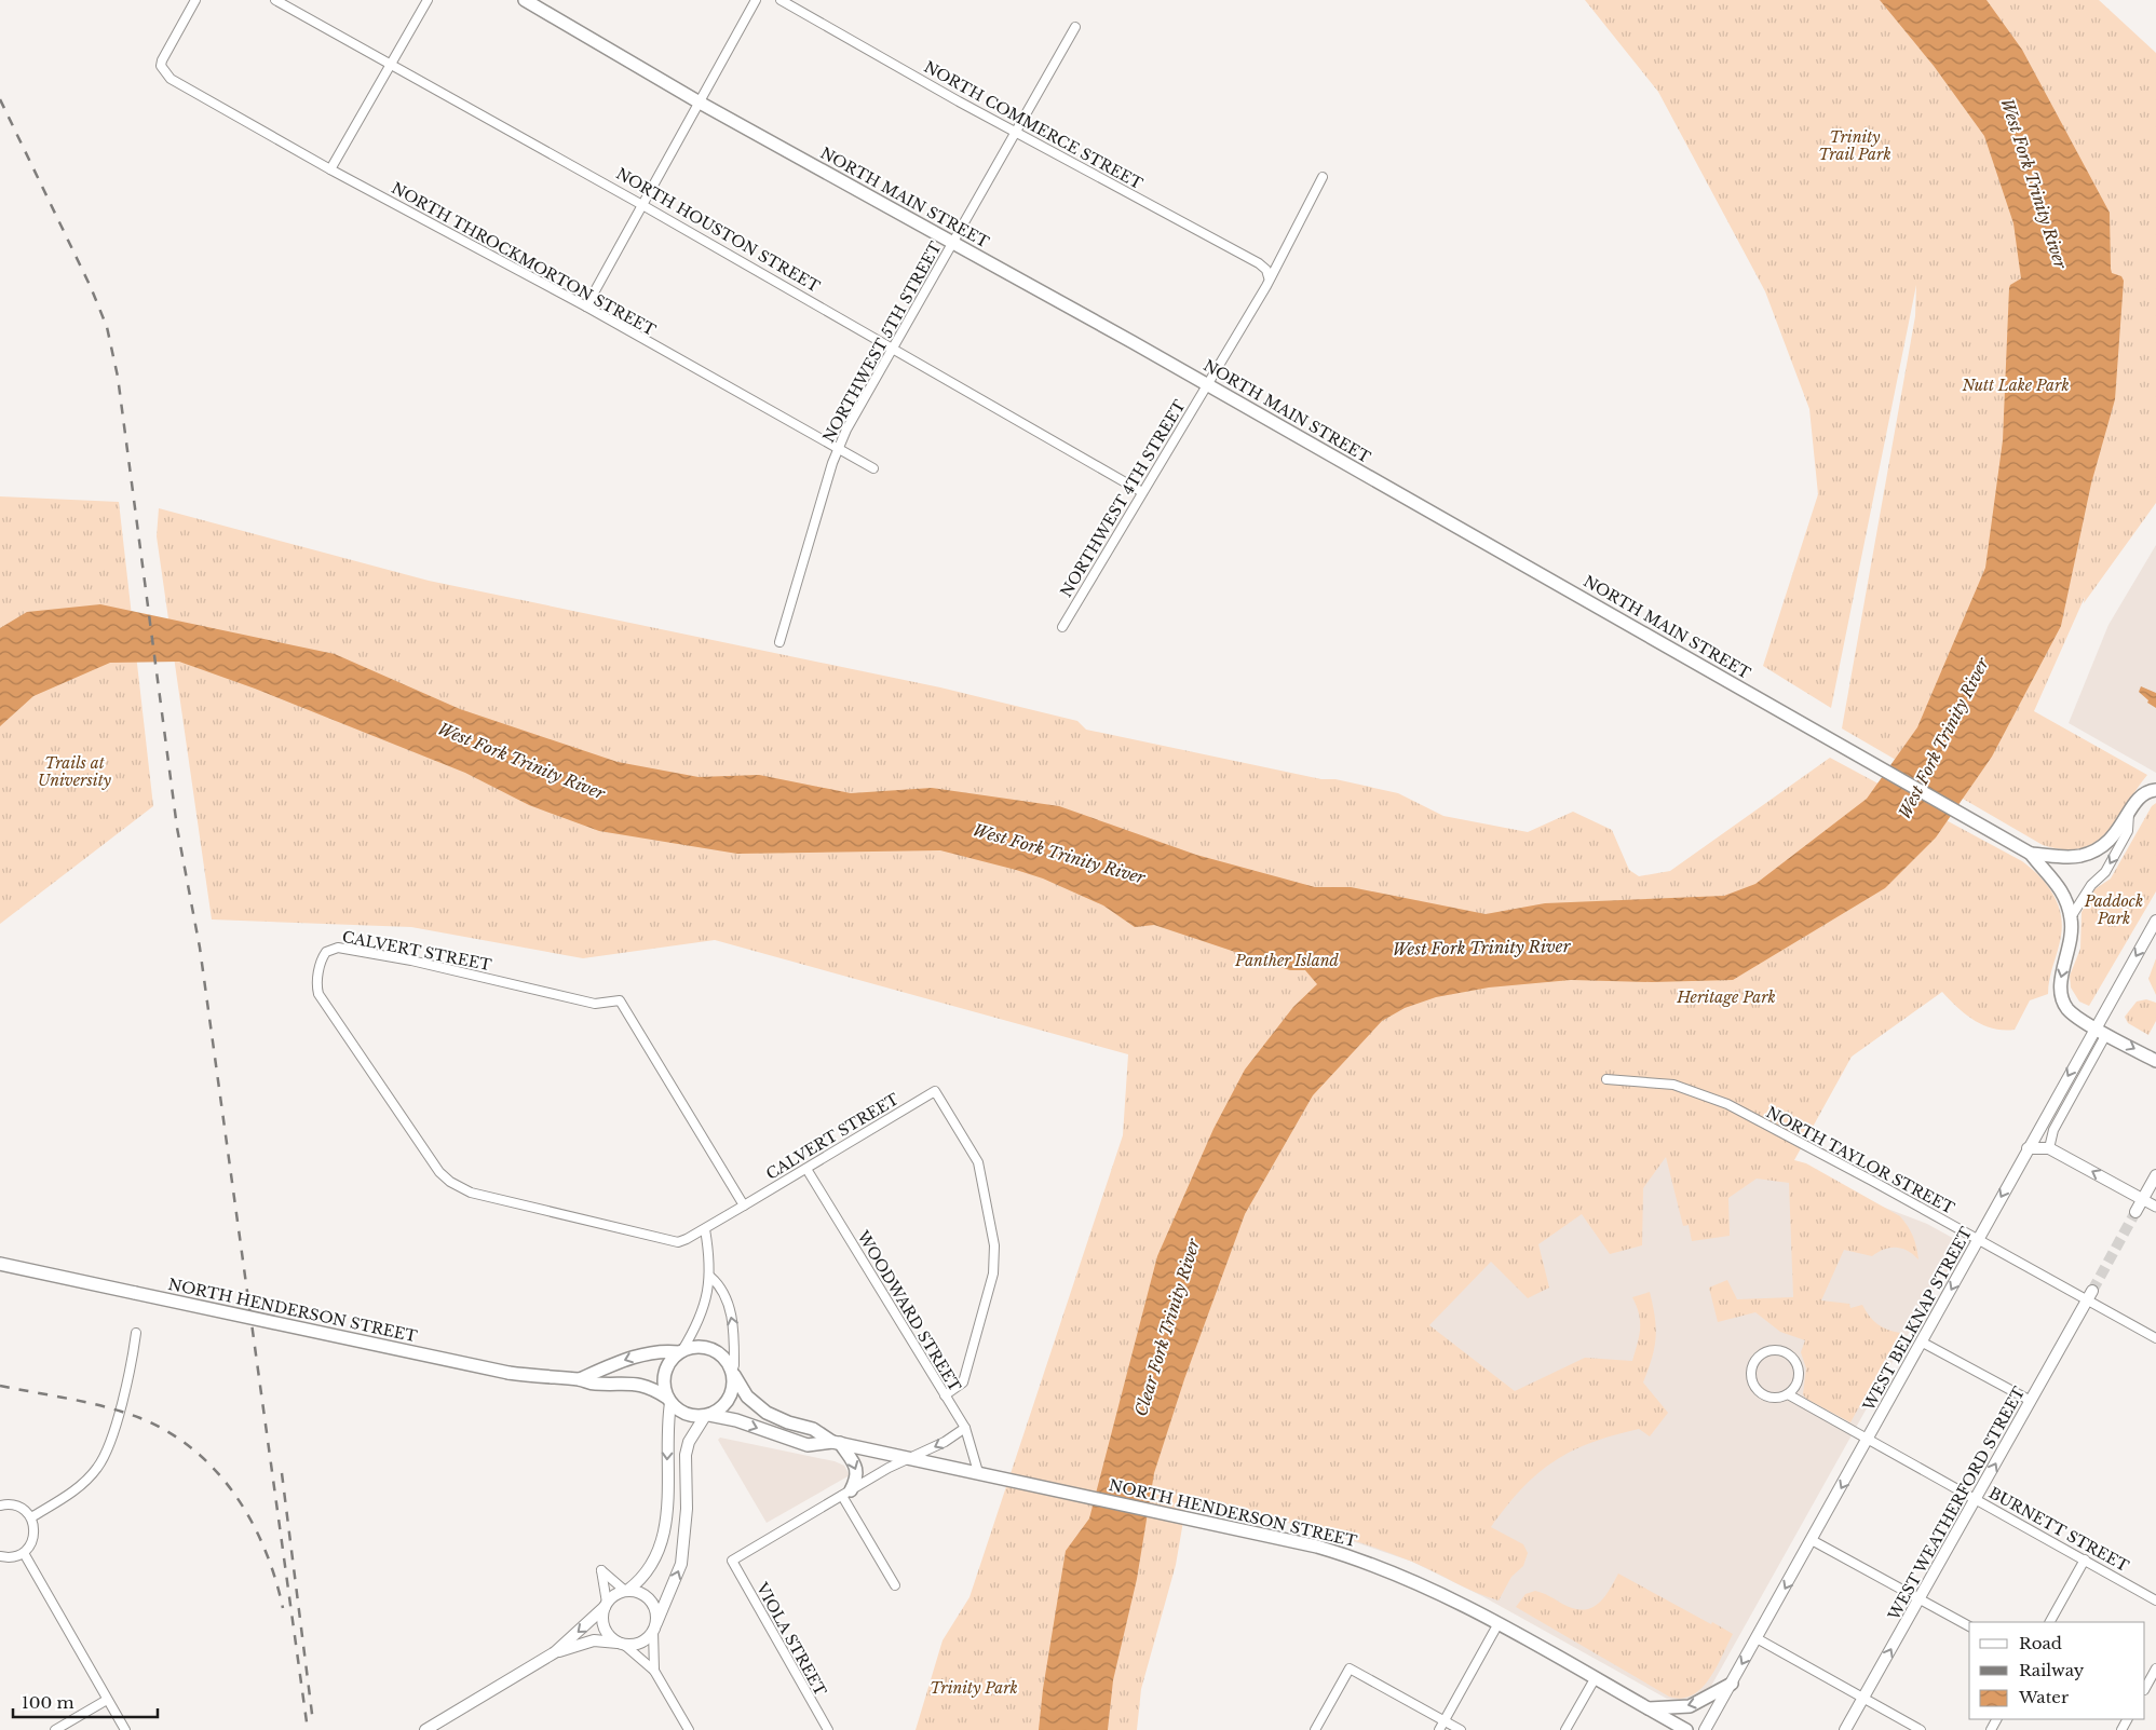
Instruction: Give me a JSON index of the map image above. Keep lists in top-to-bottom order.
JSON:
{
  "streets": {
    "main road": [
      "NORTH MAIN STREET",
      "NORTH HENDERSON STREET",
      "WEST BELKNAP STREET",
      "WEST WEATHERFORD STREET"
    ],
    "street": [
      "NORTH COMMERCE STREET",
      "NORTH HOUSTON STREET",
      "NORTH THROCKMORTON STREET",
      "NORTHWEST 5TH STREET",
      "NORTHWEST 4TH STREET",
      "CALVERT STREET",
      "NORTH TAYLOR STREET",
      "WOODWARD STREET",
      "BURNETT STREET",
      "VIOLA STREET"
    ]
  },
  "crossings": [
    ["NORTH COMMERCE STREET", "NORTHWEST 5TH STREET"],
    ["NORTH COMMERCE STREET", "NORTHWEST 4TH STREET"],
    ["NORTH MAIN STREET", "NORTHWEST 5TH STREET"],
    ["NORTH MAIN STREET", "NORTHWEST 4TH STREET"],
    ["NORTH HOUSTON STREET", "NORTHWEST 5TH STREET"],
    ["NORTH HOUSTON STREET", "NORTHWEST 4TH STREET"],
    ["NORTH THROCKMORTON STREET", "NORTHWEST 5TH STREET"],
    ["CALVERT STREET", "WOODWARD STREET"],
    ["NORTH TAYLOR STREET", "WEST BELKNAP STREET"],
    ["NORTH TAYLOR STREET", "WEST WEATHERFORD STREET"],
    ["NORTH HENDERSON STREET", "WOODWARD STREET"],
    ["WEST BELKNAP STREET", "BURNETT STREET"],
    ["WEST WEATHERFORD STREET", "BURNETT STREET"]
  ],
  "one_way": ["WEST BELKNAP STREET", "WEST WEATHERFORD STREET"],
  "water": ["West Fork Trinity River", "Clear Fork Trinity River"],
  "parks": [
    "Trinity Trail Park",
    "Nutt Lake Park",
    "Trails at University",
    "Paddock Park",
    "Panther Island",
    "Heritage Park",
    "Trinity Park"
  ],
  "legend": ["Road", "Railway", "Water"],
  "scale_bar": "100 m"
}
